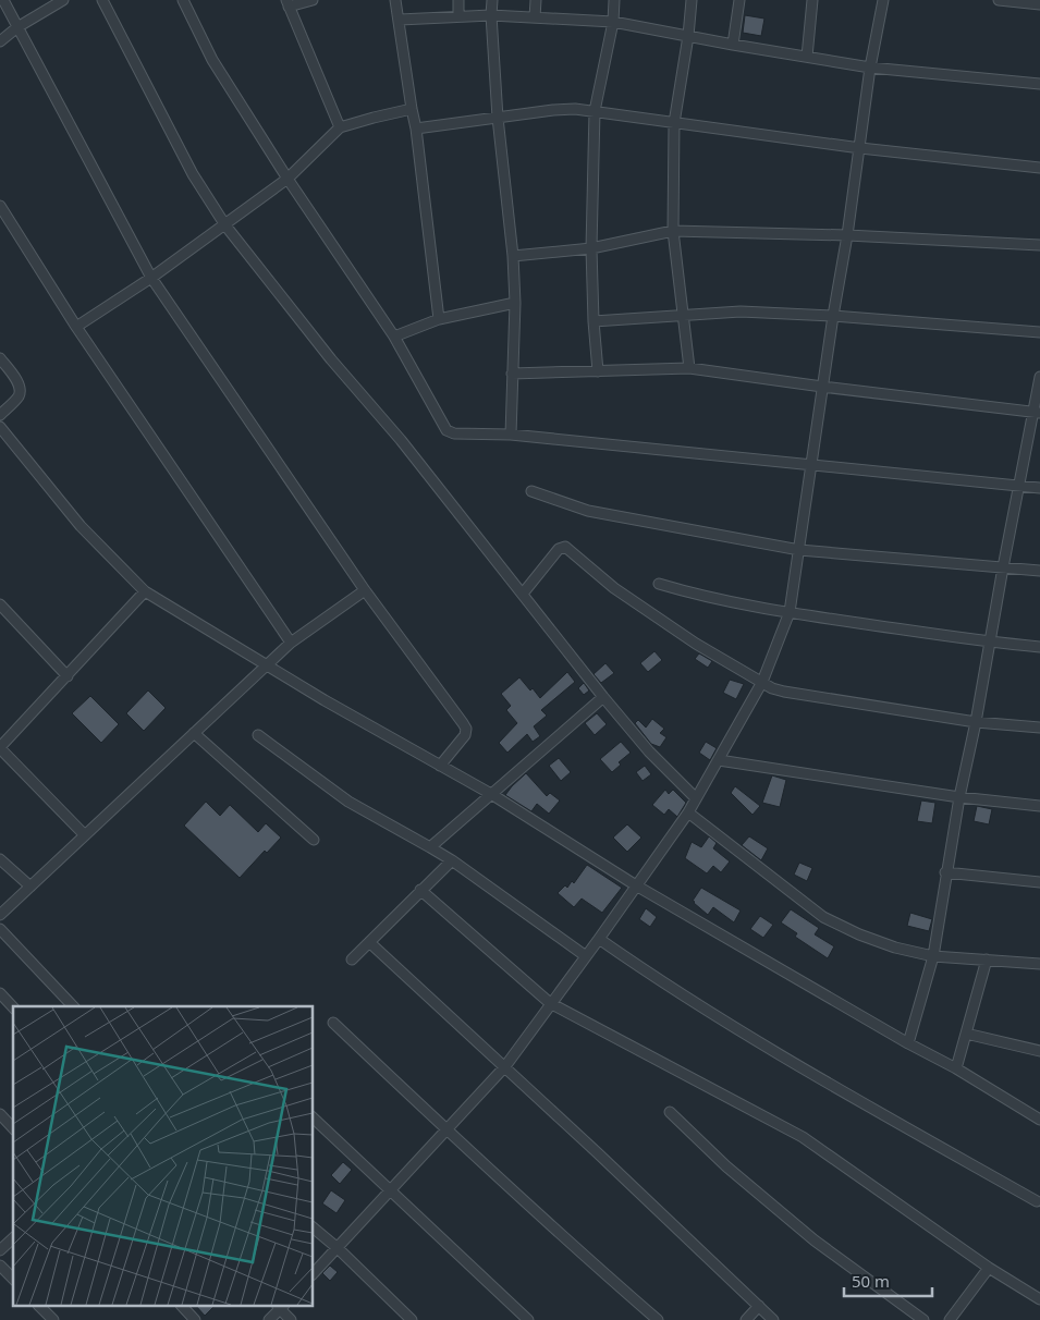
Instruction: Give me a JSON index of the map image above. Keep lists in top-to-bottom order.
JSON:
{
  "scale_bar": "50 m"
}
